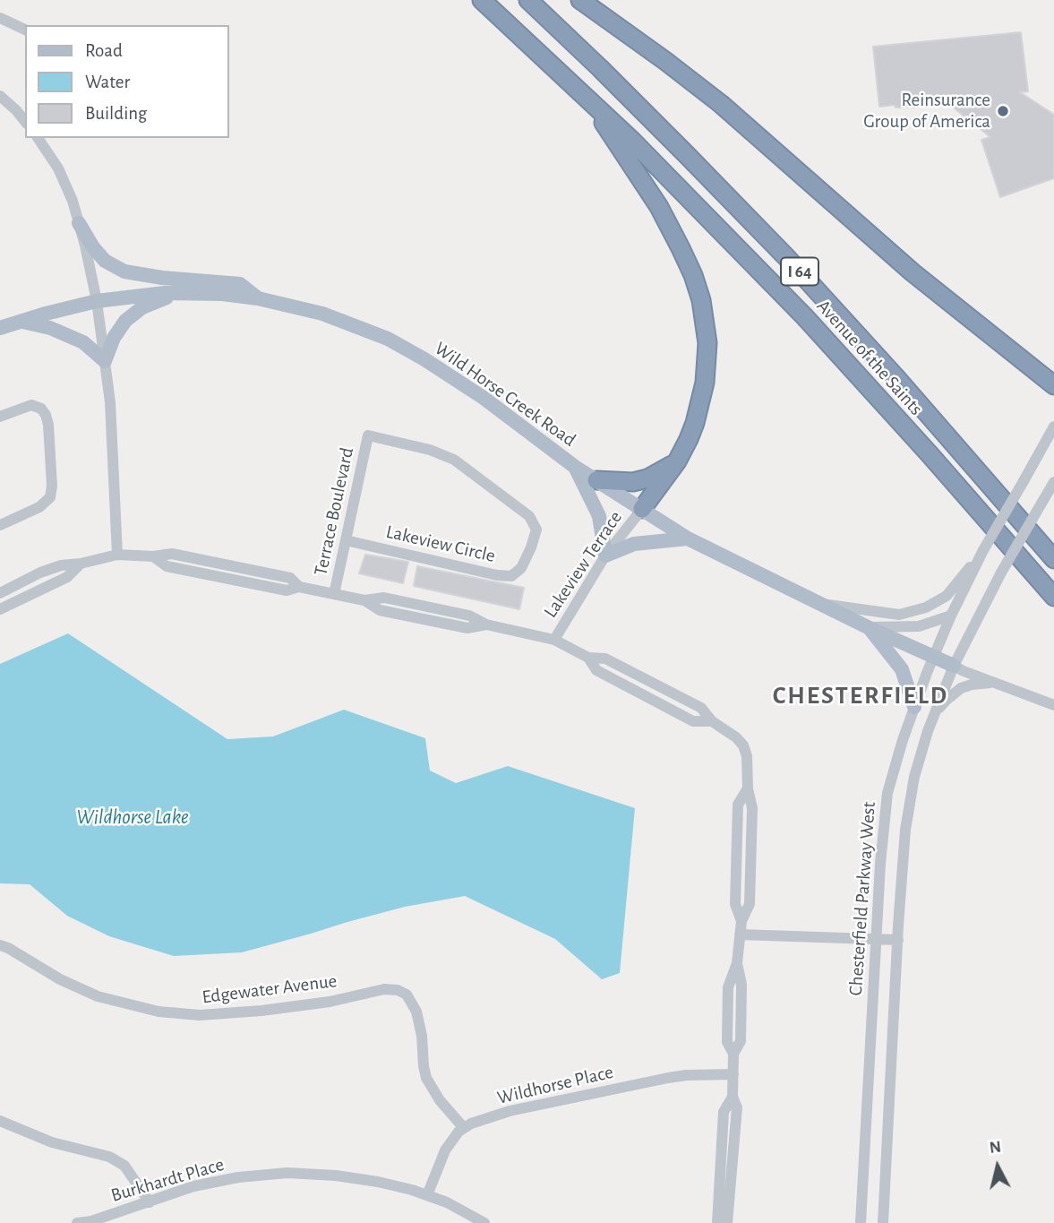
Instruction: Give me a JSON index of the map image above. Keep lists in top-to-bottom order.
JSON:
{
  "streets": {
    "highway": ["I 64", "Avenue of the Saints"],
    "main road": ["Wild Horse Creek Road"],
    "street": [
      "Terrace Boulevard",
      "Lakeview Circle",
      "Lakeview Terrace",
      "Chesterfield Parkway West",
      "Edgewater Avenue",
      "Wildhorse Place",
      "Burkhardt Place"
    ]
  },
  "crossings": [
    ["Wild Horse Creek Road", "Lakeview Terrace"],
    ["Wild Horse Creek Road", "Chesterfield Parkway West"],
    ["Terrace Boulevard", "Lakeview Circle"],
    ["Edgewater Avenue", "Wildhorse Place"],
    ["Wildhorse Place", "Burkhardt Place"]
  ],
  "districts": ["CHESTERFIELD"],
  "water": ["Wildhorse Lake"],
  "places": ["Reinsurance Group of America"],
  "legend": ["Road", "Water", "Building"],
  "north": "top"
}
